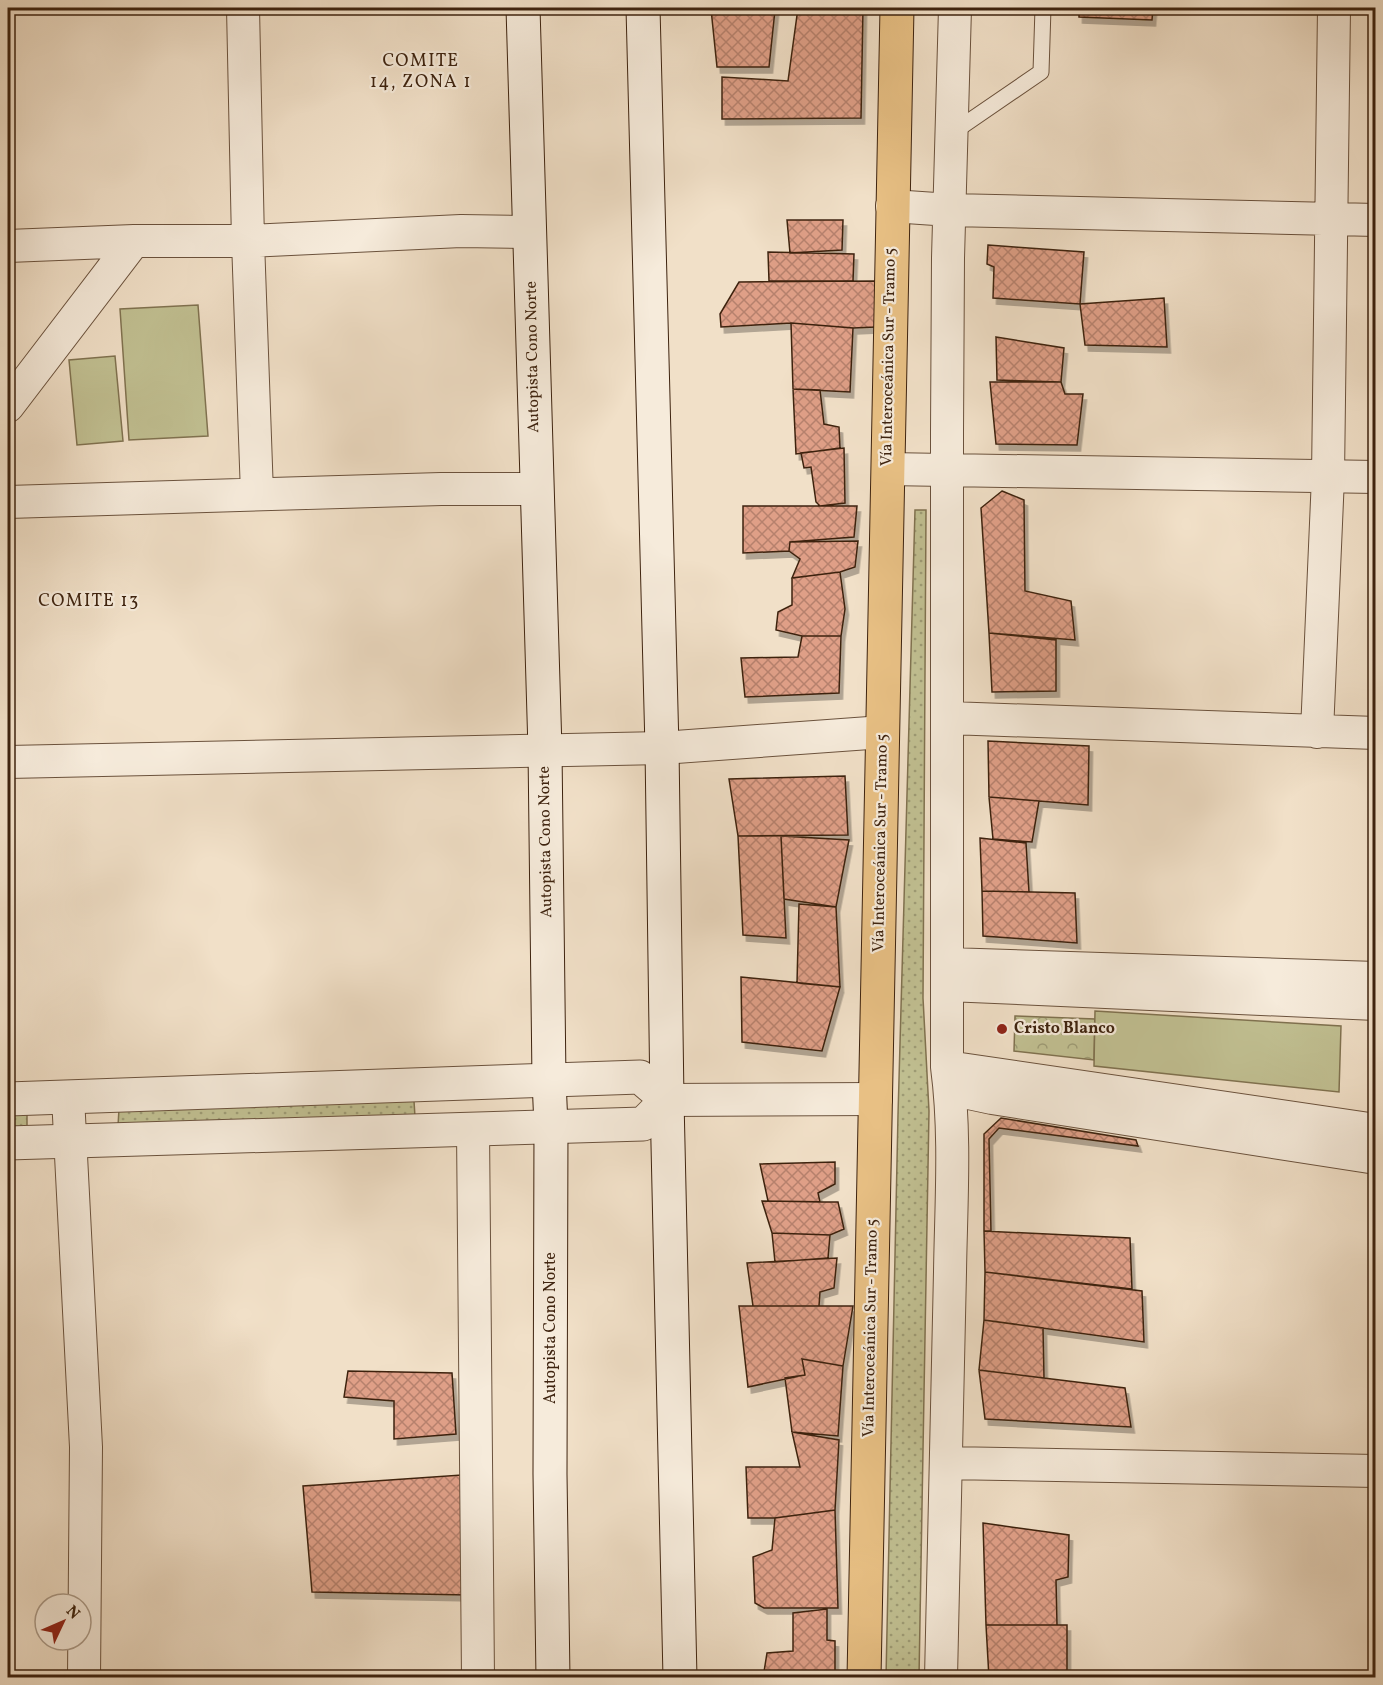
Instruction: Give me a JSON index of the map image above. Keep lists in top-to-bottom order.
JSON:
{
  "streets": {
    "highway": ["Vía Interoceánica Sur - Tramo 5"],
    "main road": ["Autopista Cono Norte"]
  },
  "districts": ["COMITE 14, ZONA 1", "COMITE 13"],
  "places": ["Cristo Blanco"],
  "north": "top right"
}
